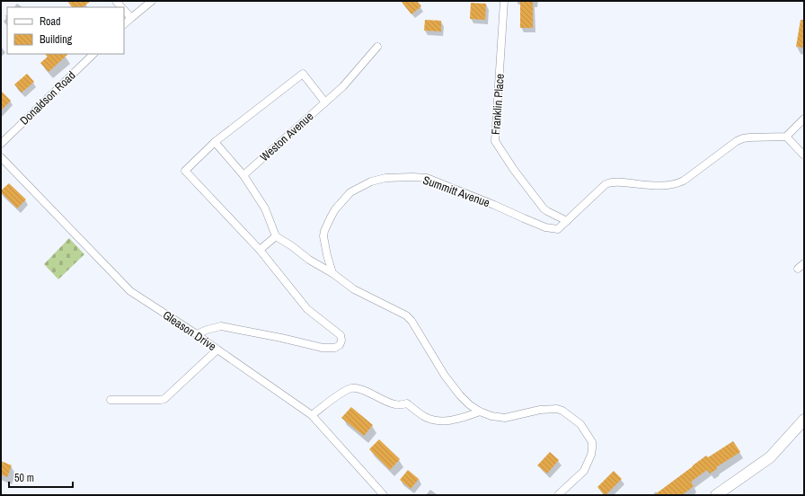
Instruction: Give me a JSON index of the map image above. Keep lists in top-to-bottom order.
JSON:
{
  "streets": {
    "street": [
      "Donaldson Road",
      "Franklin Place",
      "Weston Avenue",
      "Summitt Avenue",
      "Gleason Drive"
    ]
  },
  "crossings": [
    ["Franklin Place", "Summitt Avenue"]
  ],
  "legend": ["Road", "Building"],
  "scale_bar": "50 m"
}
